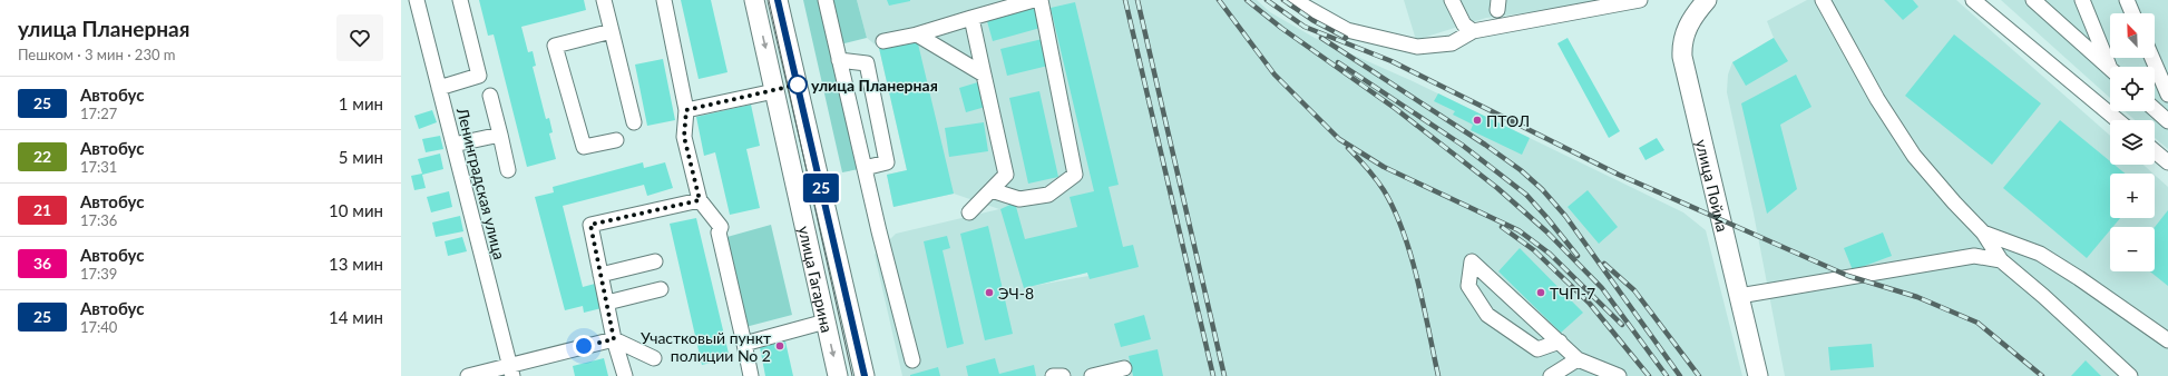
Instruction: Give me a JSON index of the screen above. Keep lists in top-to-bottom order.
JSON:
{
  "streets": {
    "main road": ["улица Пойма", "улица Гагарина"],
    "street": ["Ленинградская улица"]
  },
  "places": [
    "улица Планерная",
    "ПТОЛ",
    "ЭЧ-8",
    "ТЧП-7",
    "Участковый пункт полиции No 2"
  ],
  "lines": ["bus line 25"],
  "north": "top left",
  "page": {
    "heading": ["улица Планерная", "Пешком · 3 мин · 230 m"],
    "on_map": "25",
    "map_buttons": ["+", "−"],
    "list": [
      {
        "mark": "25",
        "name": "Автобус",
        "note": "17:27",
        "value": "1 мин"
      },
      {
        "mark": "22",
        "name": "Автобус",
        "note": "17:31",
        "value": "5 мин"
      },
      {
        "mark": "21",
        "name": "Автобус",
        "note": "17:36",
        "value": "10 мин"
      },
      {
        "mark": "36",
        "name": "Автобус",
        "note": "17:39",
        "value": "13 мин"
      },
      {
        "mark": "25",
        "name": "Автобус",
        "note": "17:40",
        "value": "14 мин"
      }
    ]
  }
}
